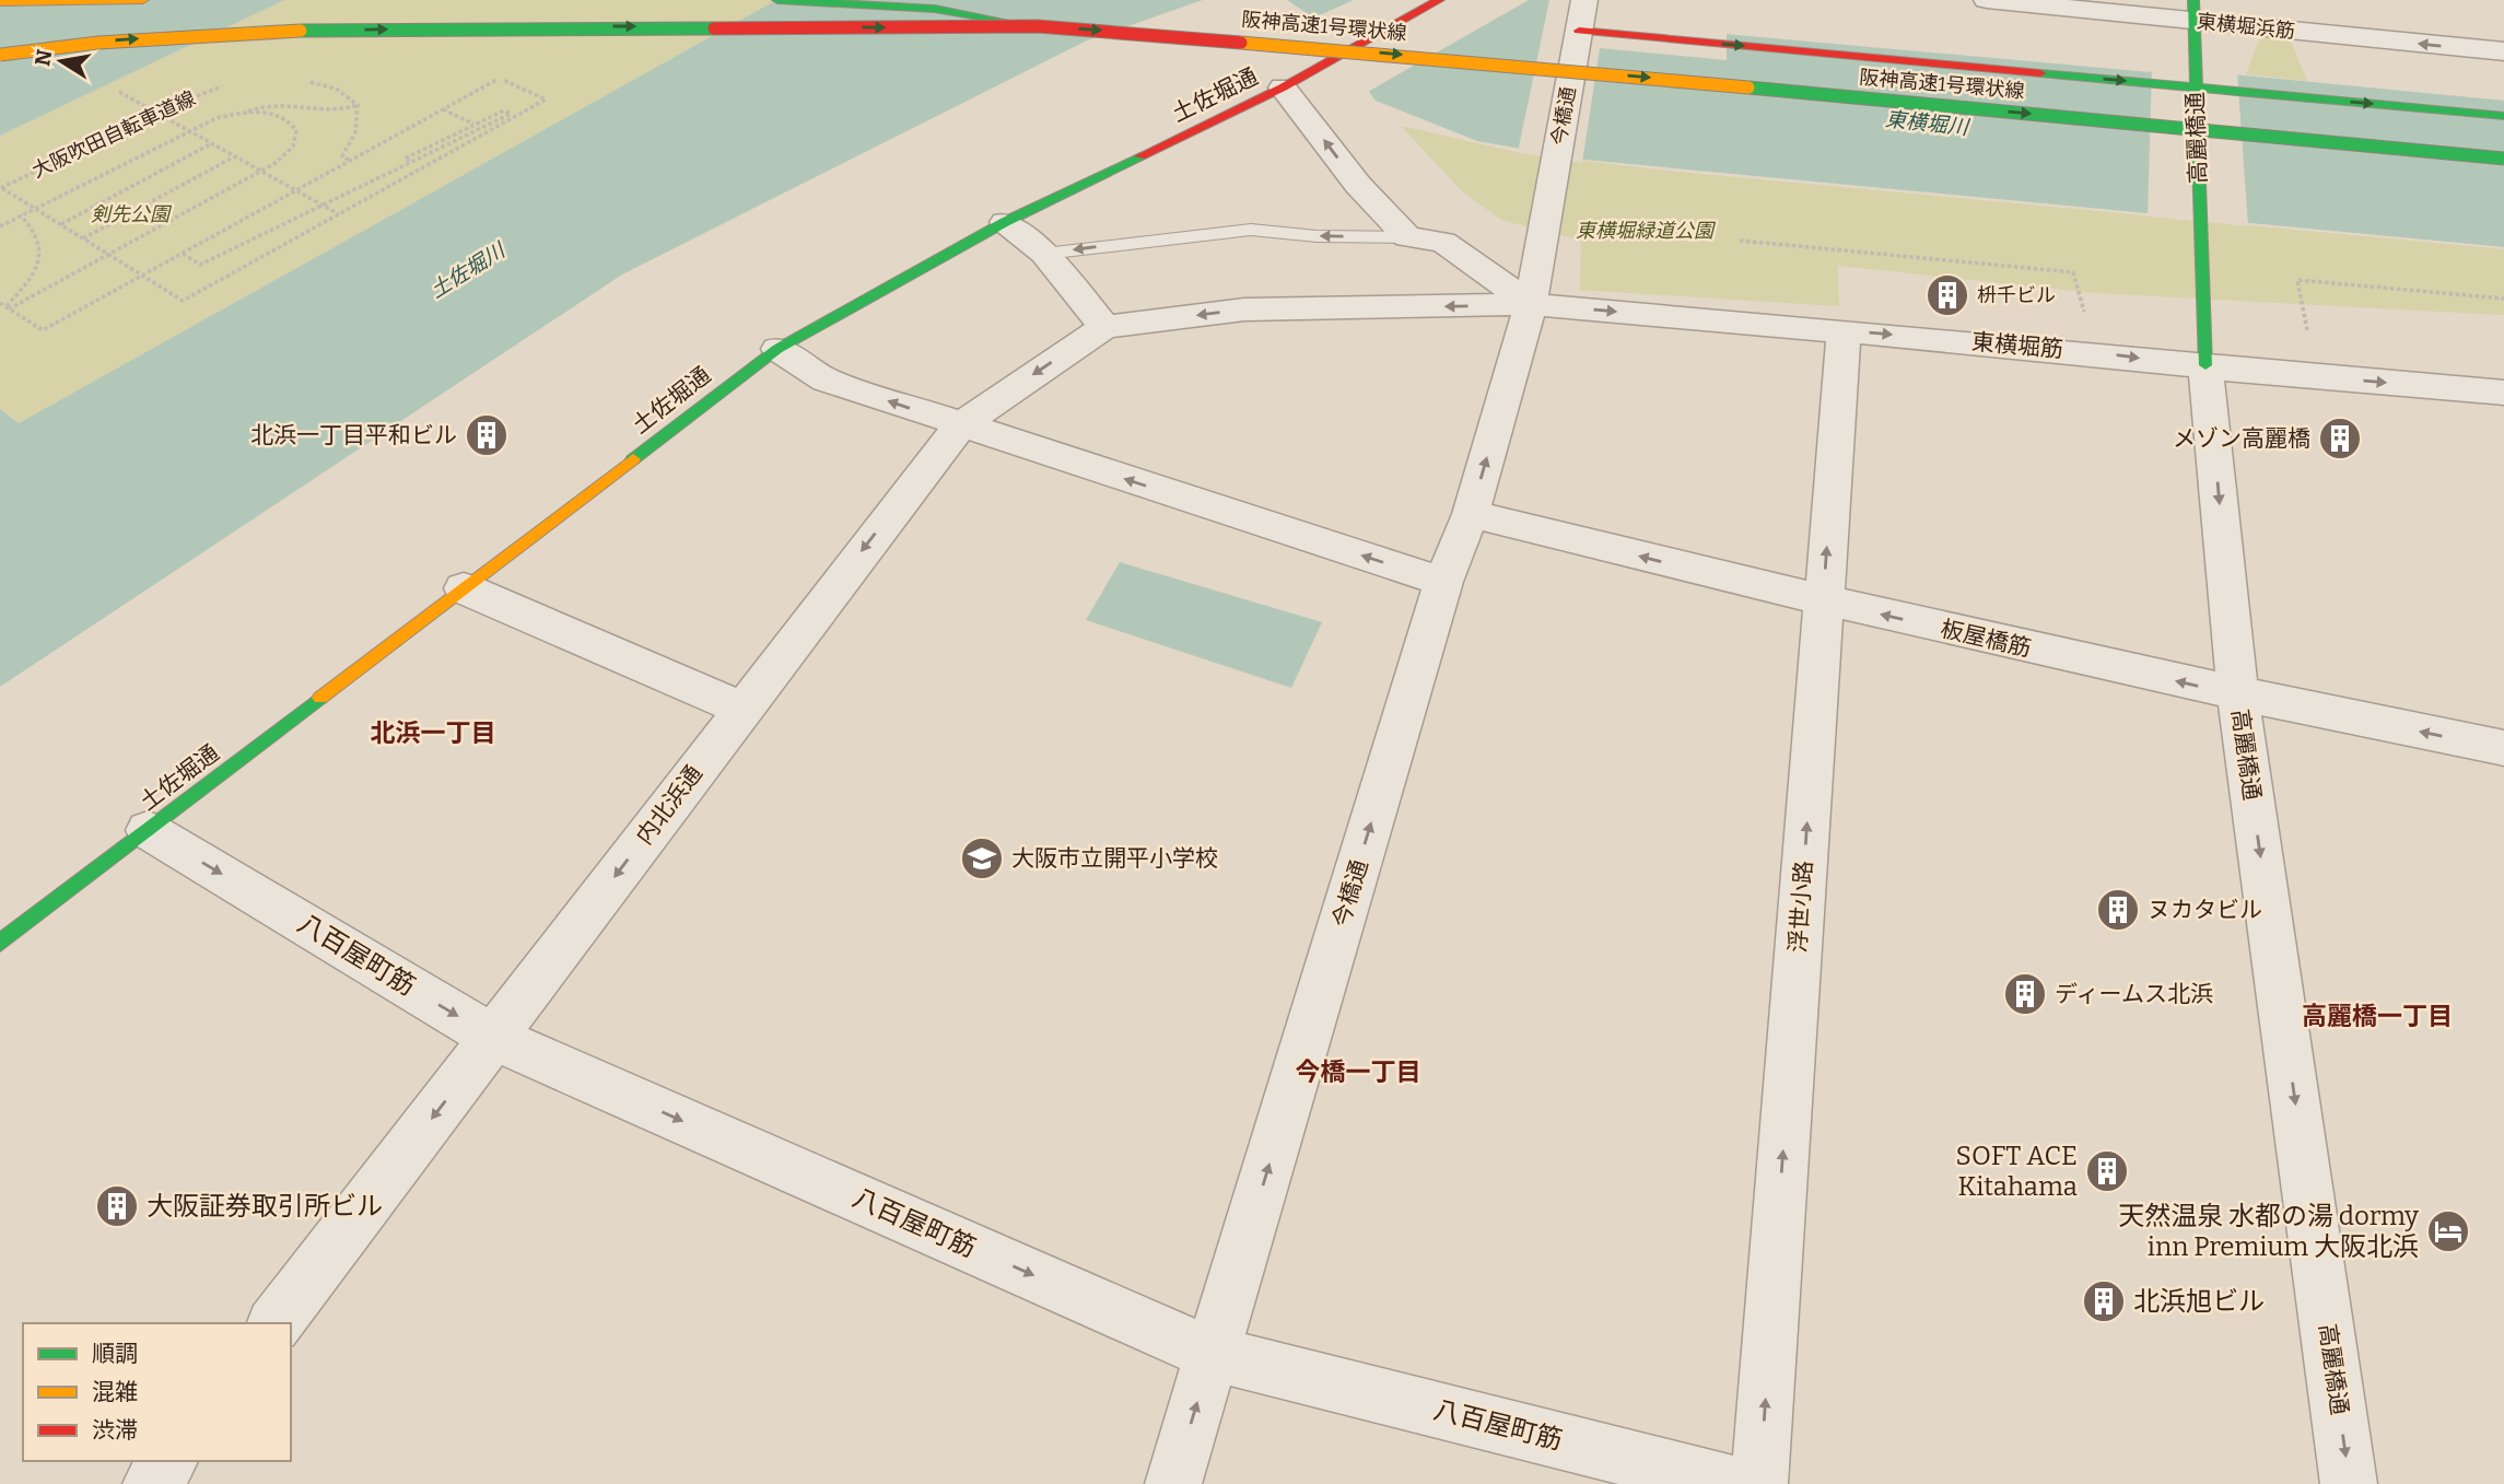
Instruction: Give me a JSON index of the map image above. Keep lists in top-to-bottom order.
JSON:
{
  "streets": {
    "main road": ["阪神高速1号環状線", "土佐堀通", "高麗橋通"],
    "street": [
      "東横堀浜筋",
      "今橋通",
      "東横堀筋",
      "板屋橋筋",
      "内北浜通",
      "浮世小路",
      "八百屋町筋"
    ],
    "path": ["大阪吹田自転車道線"]
  },
  "crossings": [
    ["東横堀浜筋", "高麗橋通"],
    ["土佐堀通", "八百屋町筋"],
    ["今橋通", "東横堀筋"],
    ["今橋通", "板屋橋筋"],
    ["今橋通", "八百屋町筋"],
    ["高麗橋通", "東横堀筋"],
    ["高麗橋通", "板屋橋筋"],
    ["東横堀筋", "内北浜通"],
    ["東横堀筋", "浮世小路"],
    ["板屋橋筋", "浮世小路"],
    ["内北浜通", "八百屋町筋"]
  ],
  "one_way": [
    "東横堀浜筋",
    "今橋通",
    "高麗橋通",
    "板屋橋筋",
    "内北浜通",
    "浮世小路",
    "八百屋町筋"
  ],
  "districts": ["北浜一丁目", "高麗橋一丁目", "今橋一丁目"],
  "water": ["東横堀川", "土佐堀川"],
  "parks": ["剣先公園", "東横堀緑道公園"],
  "places": {
    "building": [
      "枡千ビル",
      "北浜一丁目平和ビル",
      "メゾン高麗橋",
      "ヌカタビル",
      "ディームス北浜",
      "SOFT ACE Kitahama",
      "大阪証券取引所ビル",
      "北浜旭ビル"
    ],
    "school or university": ["大阪市立開平小学校"],
    "hotel": ["天然温泉 水都の湯 dormy inn Premium 大阪北浜"]
  },
  "legend": ["順調", "混雑", "渋滞"],
  "north": "left"
}
